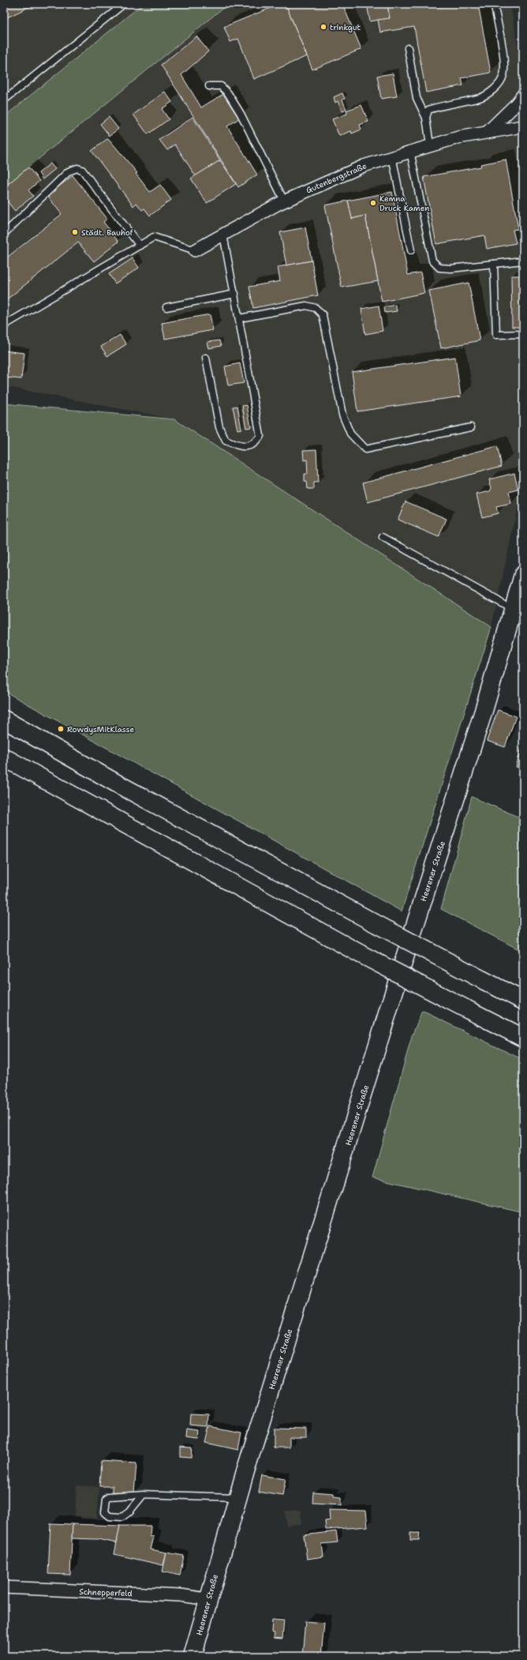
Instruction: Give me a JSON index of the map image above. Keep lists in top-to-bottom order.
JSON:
{
  "streets": {
    "main road": ["Heerener Straße"],
    "street": ["Gutenbergstraße", "Schnepperfeld"]
  },
  "crossings": [
    ["Heerener Straße", "Schnepperfeld"]
  ],
  "places": [
    "trinkgut",
    "Kemna Druck Kamen",
    "Städt. Bauhof",
    "RowdysMitKlasse"
  ]
}
